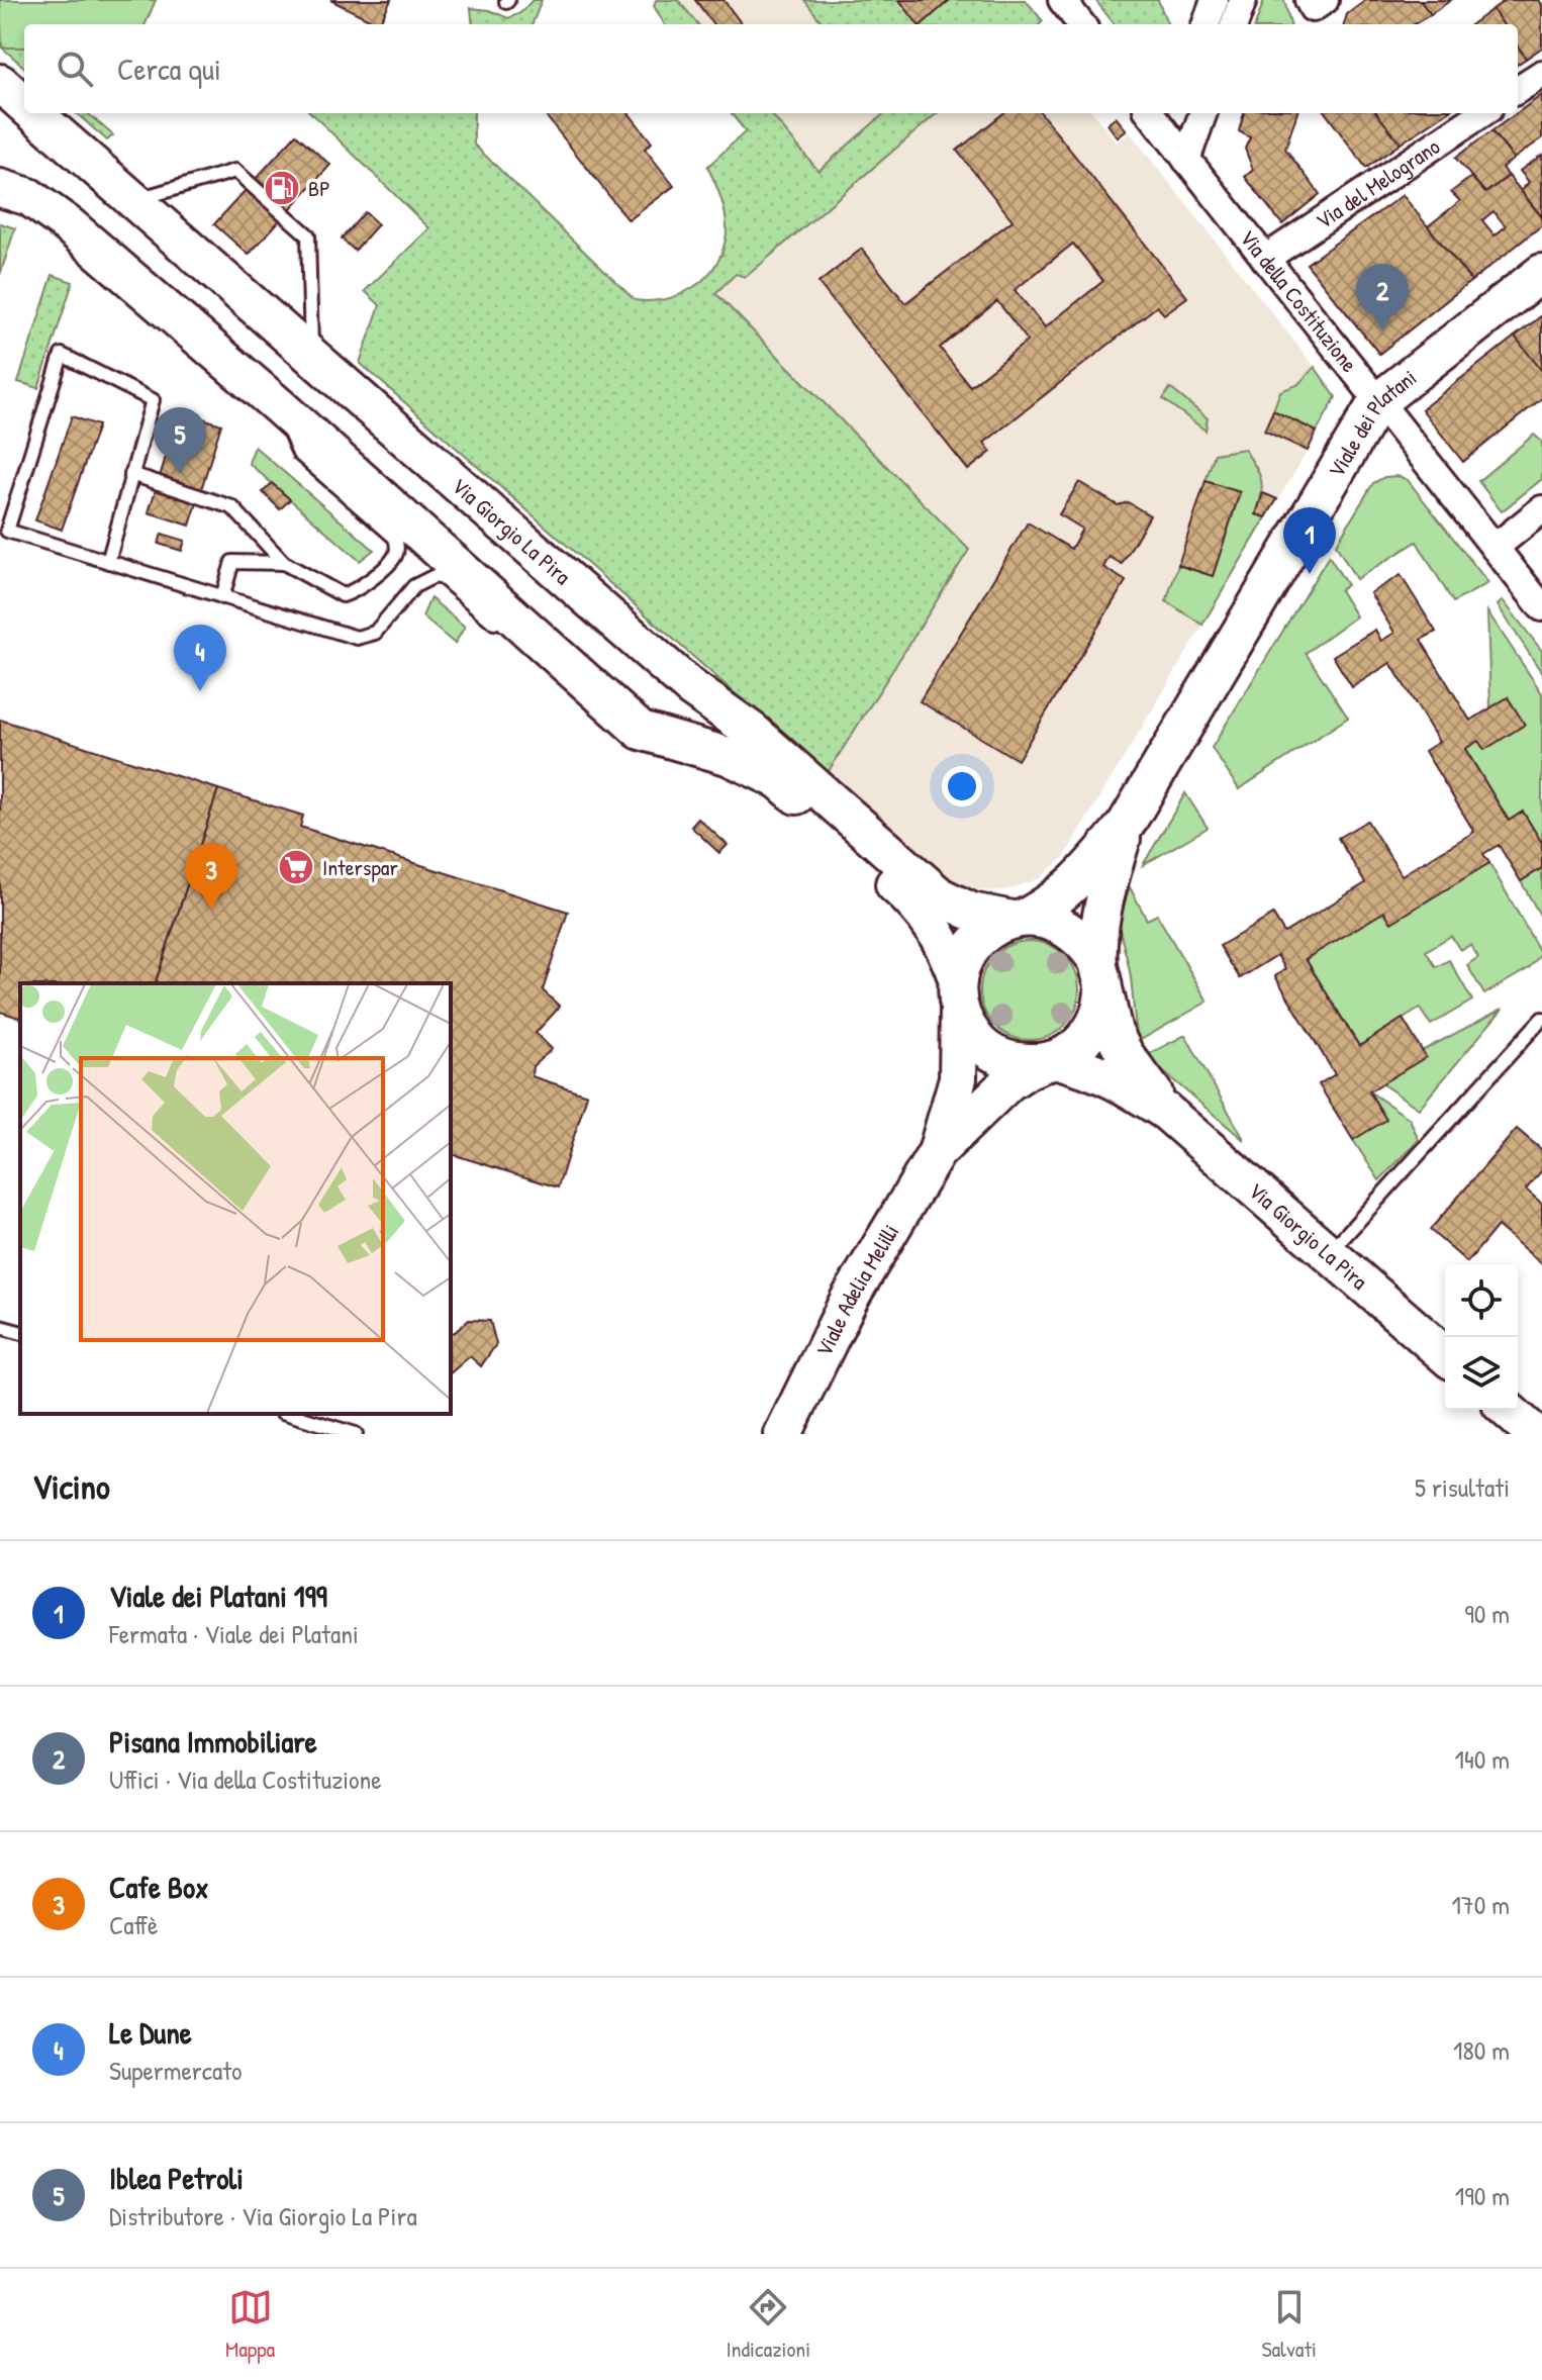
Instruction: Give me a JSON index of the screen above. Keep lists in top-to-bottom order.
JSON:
{
  "streets": {
    "main road": ["Viale dei Platani", "Via Giorgio La Pira", "Viale Adelia Melilli"],
    "street": ["Via del Melograno", "Via della Costituzione"]
  },
  "crossings": [
    ["Via del Melograno", "Via della Costituzione"],
    ["Via della Costituzione", "Viale dei Platani"]
  ],
  "places": {
    "fuel station": ["BP"],
    "supermarket": ["Interspar"]
  },
  "page": {
    "search": "Cerca qui",
    "pins": [
      "2",
      "5",
      "1",
      "4",
      "3"
    ],
    "heading": ["Vicino", "5 risultati"],
    "list": [
      {
        "mark": "1",
        "name": "Viale dei Platani 199",
        "note": "Fermata · Viale dei Platani",
        "value": "90 m"
      },
      {
        "mark": "2",
        "name": "Pisana Immobiliare",
        "note": "Uffici · Via della Costituzione",
        "value": "140 m"
      },
      {
        "mark": "3",
        "name": "Cafe Box",
        "note": "Caffè",
        "value": "170 m"
      },
      {
        "mark": "4",
        "name": "Le Dune",
        "note": "Supermercato",
        "value": "180 m"
      },
      {
        "mark": "5",
        "name": "Iblea Petroli",
        "note": "Distributore · Via Giorgio La Pira",
        "value": "190 m"
      }
    ],
    "nav": ["Mappa", "Indicazioni", "Salvati"]
  }
}
